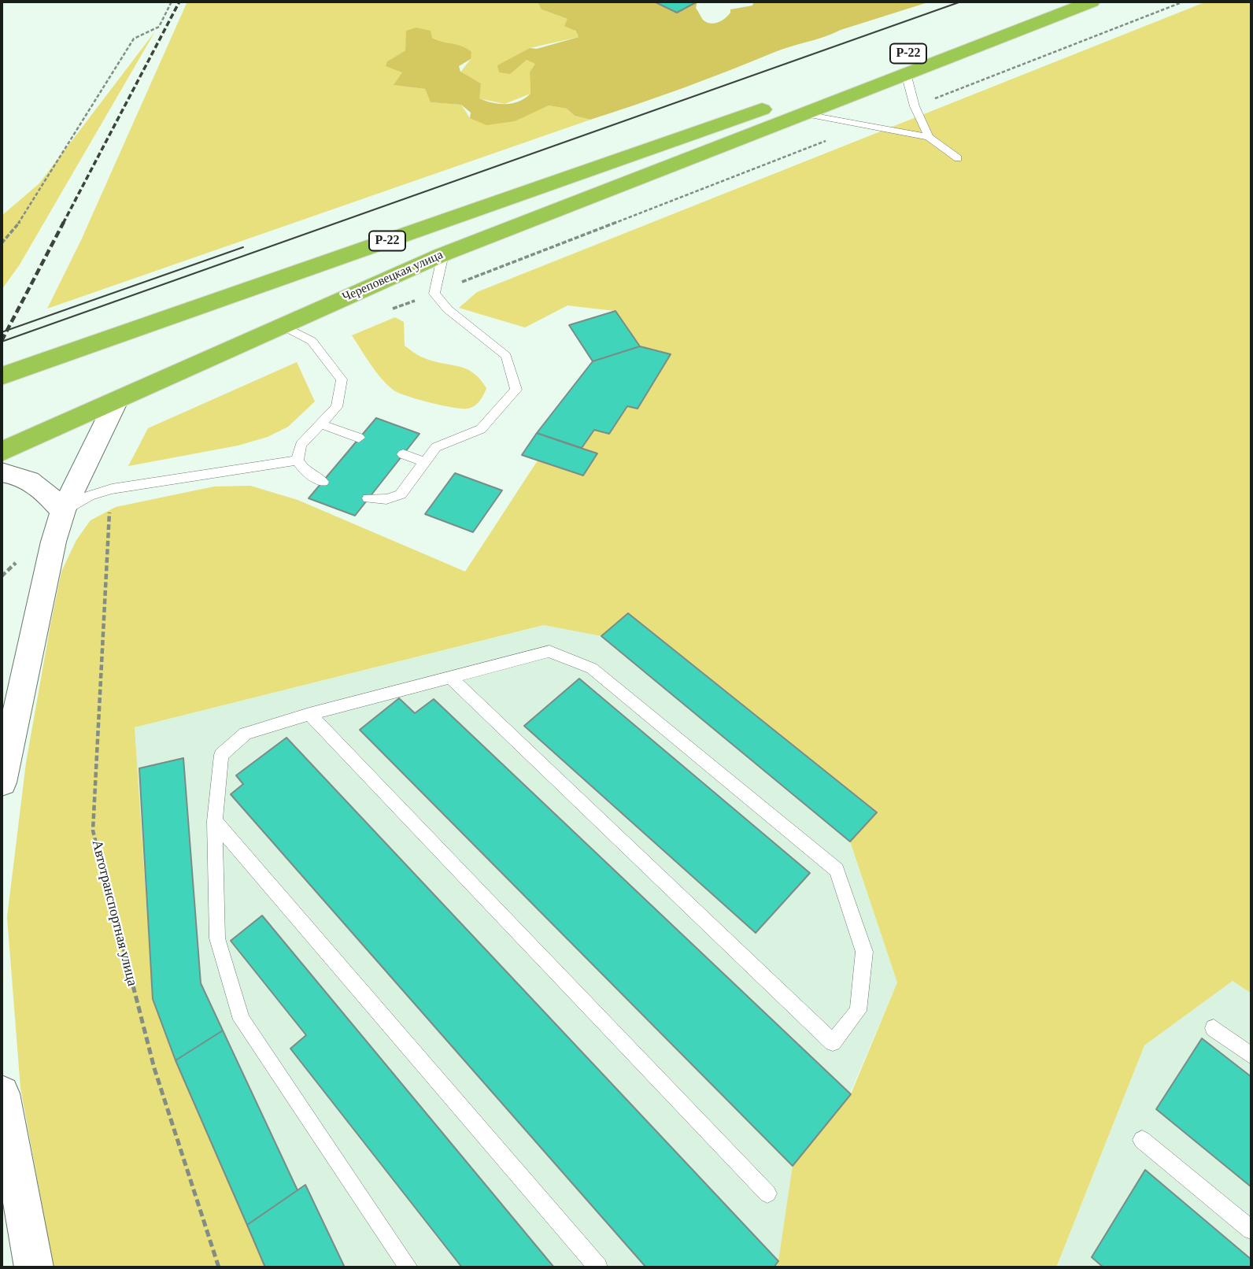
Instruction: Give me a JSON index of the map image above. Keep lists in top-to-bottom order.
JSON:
{
  "streets": {
    "highway": ["Р-22", "Череповецкая улица"],
    "path": ["Автотранспортная улица"]
  },
  "crossings": [
    ["Р-22", "Череповецкая улица"]
  ]
}
